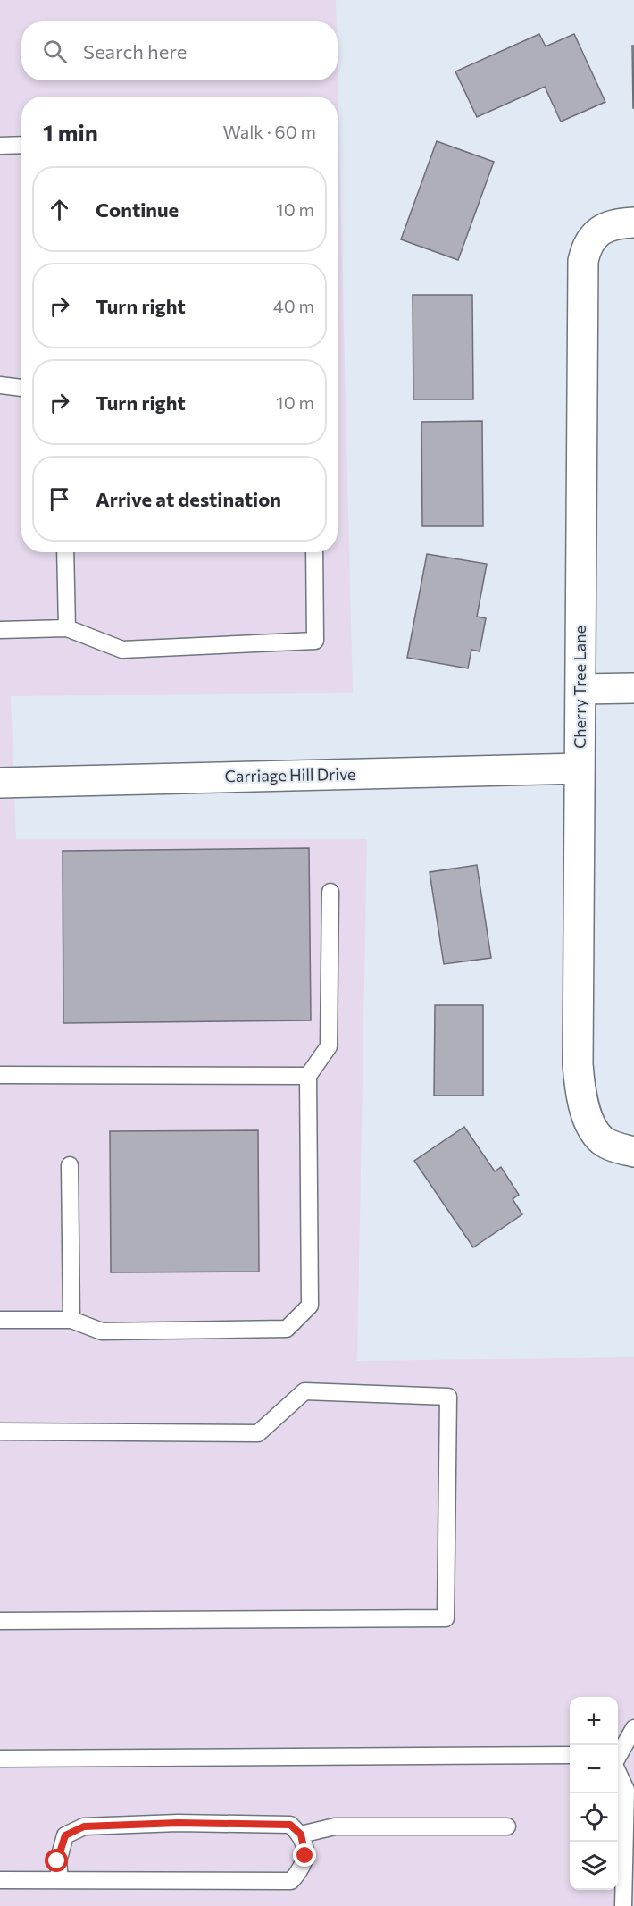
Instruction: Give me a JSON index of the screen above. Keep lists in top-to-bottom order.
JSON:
{
  "streets": {
    "street": ["Cherry Tree Lane", "Carriage Hill Drive"]
  },
  "crossings": [
    ["Cherry Tree Lane", "Carriage Hill Drive"]
  ],
  "page": {
    "search": "Search here",
    "heading": ["1 min", "Walk · 60 m"],
    "list": [
      ["Continue", "10 m"],
      ["Turn right", "40 m"],
      ["Turn right", "10 m"],
      "Arrive at destination"
    ],
    "map_buttons": ["+", "−"]
  }
}
